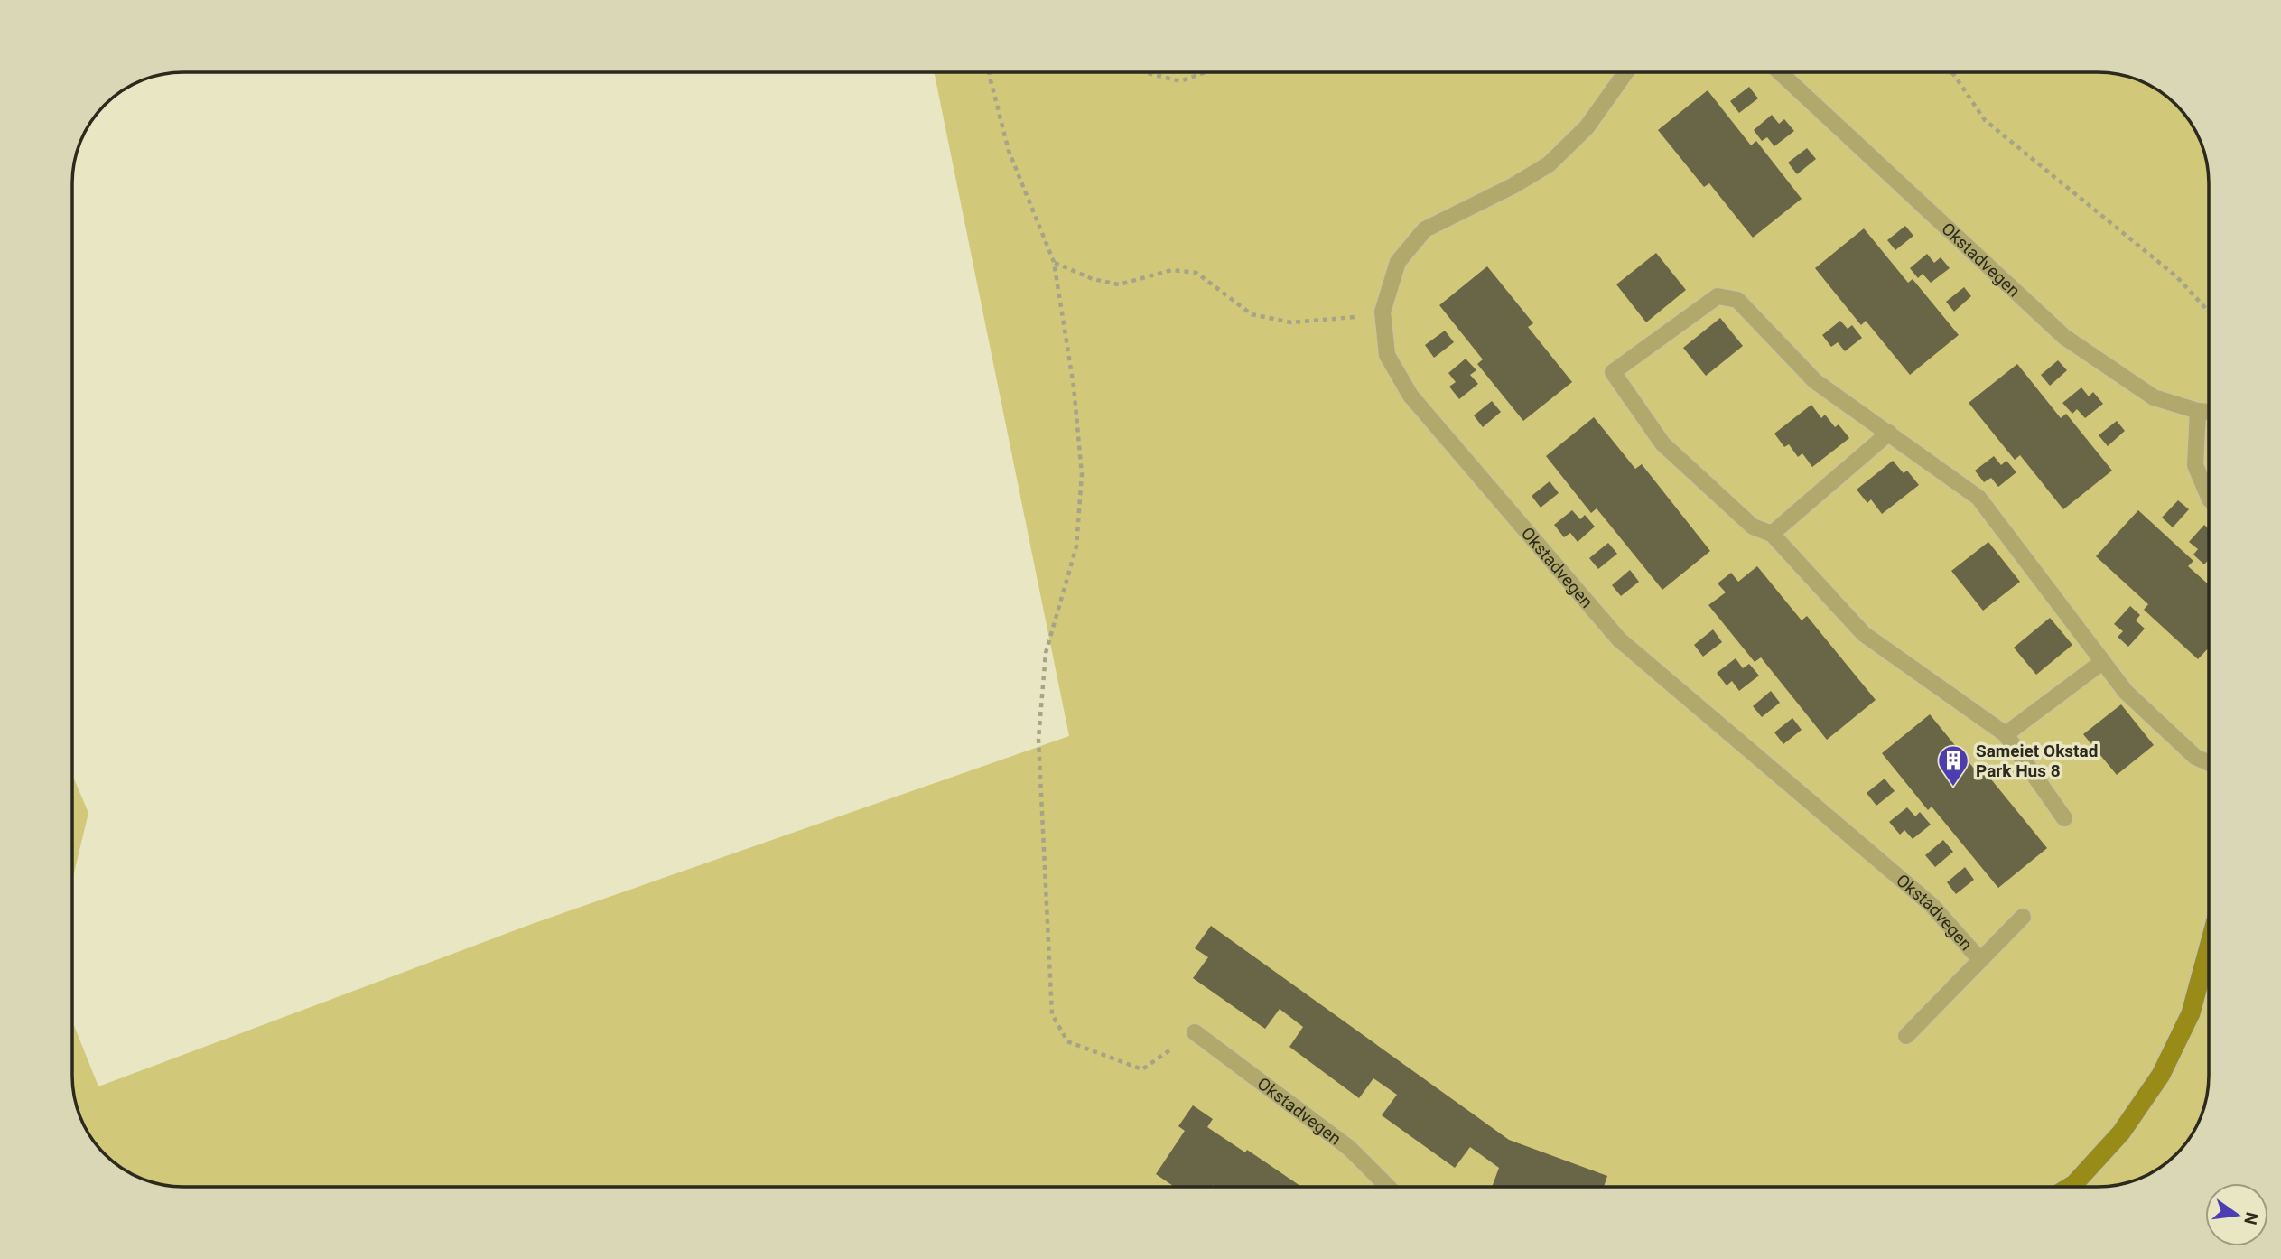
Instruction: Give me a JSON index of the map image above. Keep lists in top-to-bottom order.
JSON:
{
  "streets": {
    "lane": ["Okstadvegen"]
  },
  "places": {
    "building": ["Sameiet Okstad Park Hus 8"]
  },
  "north": "right"
}
